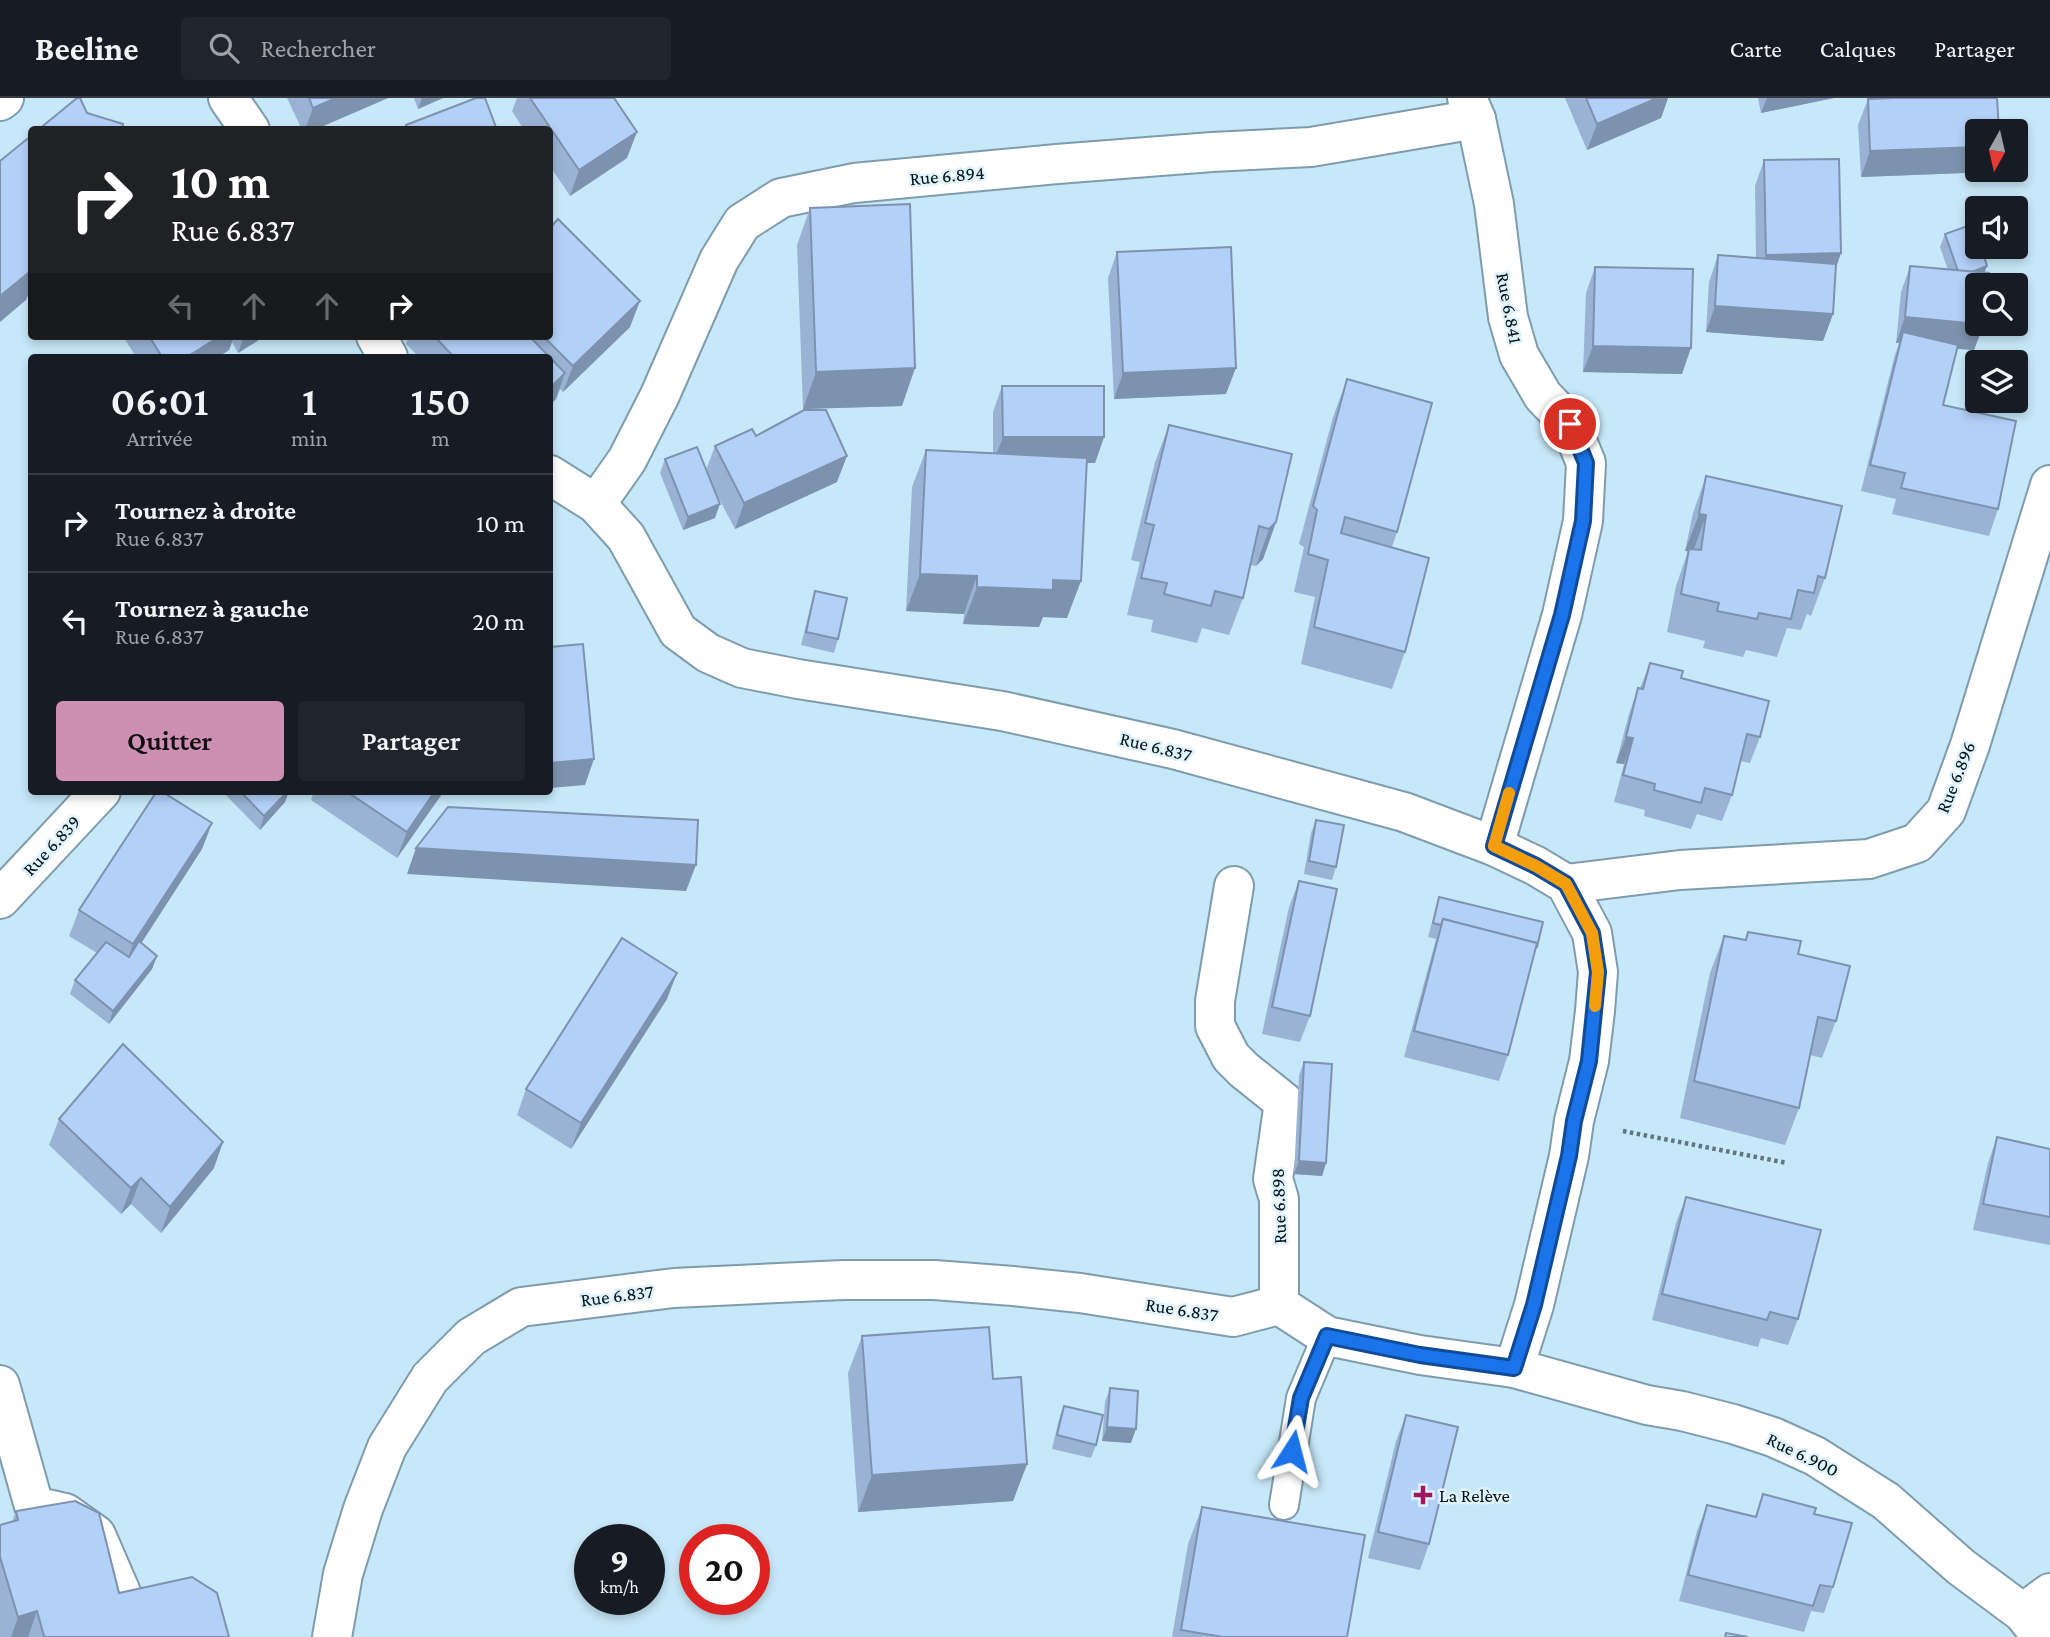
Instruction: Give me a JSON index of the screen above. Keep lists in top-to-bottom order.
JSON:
{
  "streets": {
    "street": [
      "Rue 6.894",
      "Rue 6.841",
      "Rue 6.837",
      "Rue 6.896",
      "Rue 6.839",
      "Rue 6.898",
      "Rue 6.900"
    ]
  },
  "crossings": [
    ["Rue 6.894", "Rue 6.841"],
    ["Rue 6.894", "Rue 6.837"],
    ["Rue 6.841", "Rue 6.837"],
    ["Rue 6.837", "Rue 6.896"],
    ["Rue 6.837", "Rue 6.898"]
  ],
  "places": {
    "health": ["La Relève"]
  },
  "north": "bottom",
  "page": {
    "header": "Beeline",
    "search": "Rechercher",
    "nav": ["Carte", "Calques", "Partager"],
    "turn": ["10 m", "Rue 6.837"],
    "eta": [
      "06:01",
      "Arrivée",
      "1",
      "min",
      "150",
      "m"
    ],
    "list": [
      {
        "name": "Tournez à droite",
        "note": "Rue 6.837",
        "value": "10 m"
      },
      {
        "name": "Tournez à gauche",
        "note": "Rue 6.837",
        "value": "20 m"
      }
    ],
    "buttons": ["Quitter", "Partager"],
    "speed": "9 km/h",
    "limit": "20"
  }
}
